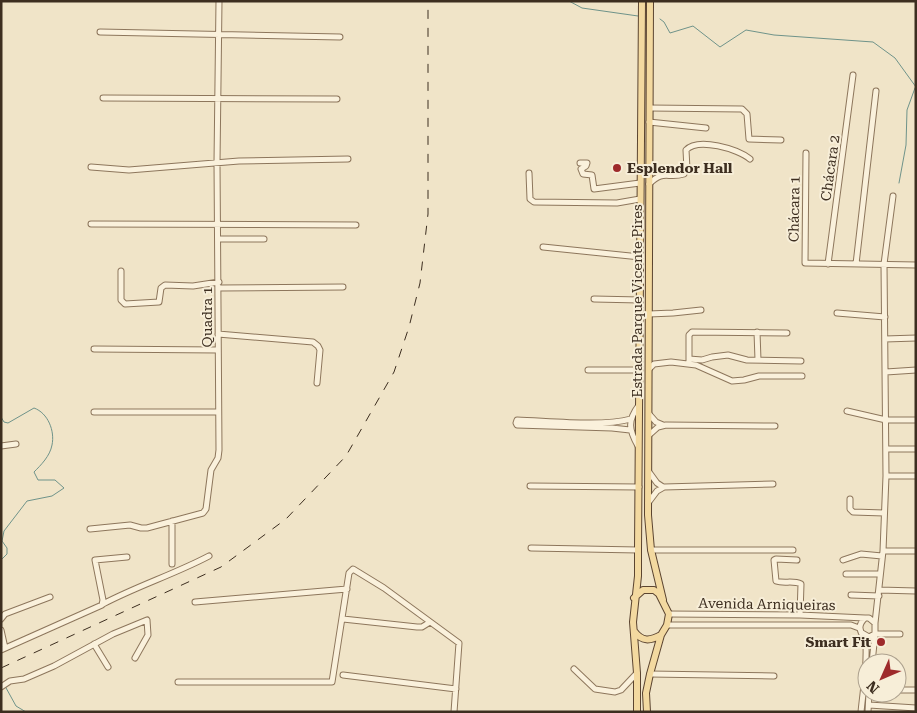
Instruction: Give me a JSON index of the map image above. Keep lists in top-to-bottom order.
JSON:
{
  "streets": {
    "main road": ["Estrada Parque Vicente Pires"],
    "street": [
      "Chácara 2",
      "Chácara 1",
      "Quadra 1",
      "Avenida Arniqueiras"
    ]
  },
  "crossings": [
    ["Chácara 2", "Chácara 1"],
    ["Estrada Parque Vicente Pires", "Avenida Arniqueiras"]
  ],
  "places": ["Esplendor Hall", "Smart Fit"],
  "north": "bottom left"
}
